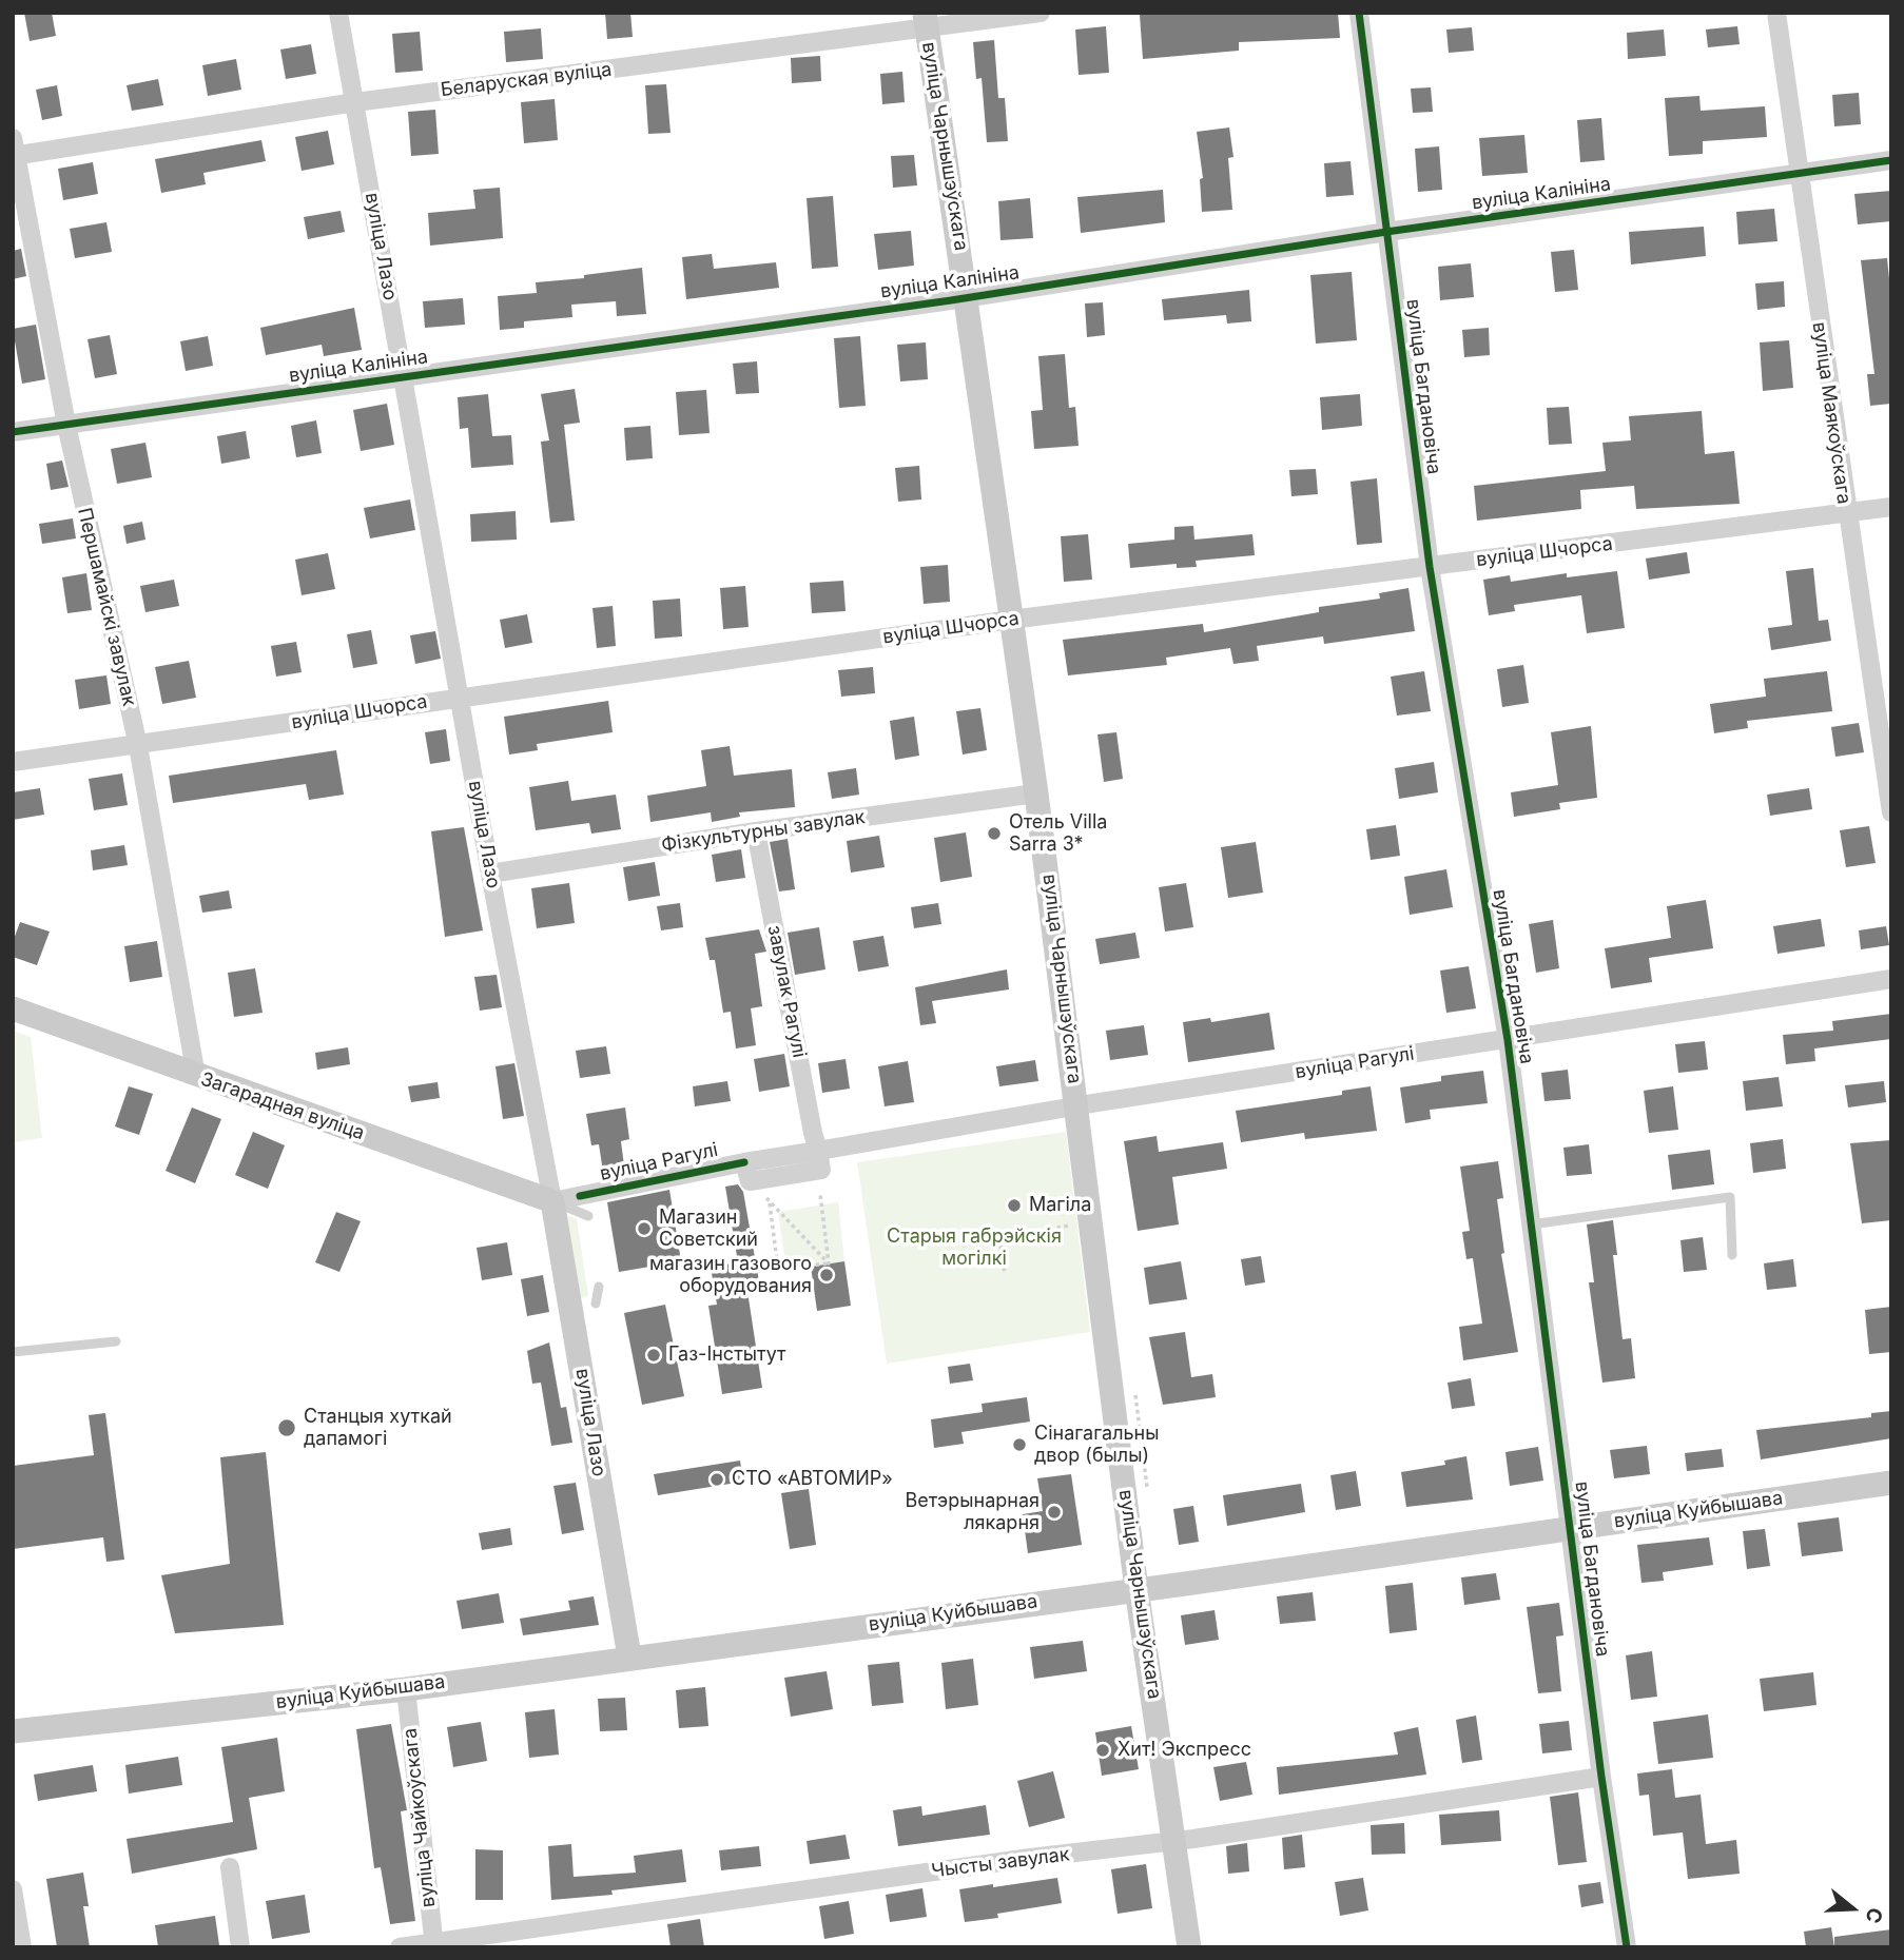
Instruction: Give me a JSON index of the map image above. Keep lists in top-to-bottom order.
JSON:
{
  "streets": {
    "street": [
      "Беларуская вуліца",
      "вуліца Чарнышэўскага",
      "вуліца Калініна",
      "вуліца Лазо",
      "вуліца Багдановіча",
      "вуліца Маякоўскага",
      "вуліца Шчорса",
      "Першамайскі завулак",
      "Фізкультурны завулак",
      "завулак Рагулі",
      "вуліца Рагулі",
      "Загарадная вуліца",
      "вуліца Куйбышава",
      "вуліца Чайкоўскага",
      "Чысты завулак"
    ]
  },
  "crossings": [
    ["Беларуская вуліца", "вуліца Чарнышэўскага"],
    ["Беларуская вуліца", "вуліца Лазо"],
    ["Беларуская вуліца", "Першамайскі завулак"],
    ["вуліца Чарнышэўскага", "вуліца Калініна"],
    ["вуліца Чарнышэўскага", "вуліца Шчорса"],
    ["вуліца Чарнышэўскага", "Фізкультурны завулак"],
    ["вуліца Чарнышэўскага", "вуліца Рагулі"],
    ["вуліца Чарнышэўскага", "вуліца Куйбышава"],
    ["вуліца Чарнышэўскага", "Чысты завулак"],
    ["вуліца Калініна", "вуліца Лазо"],
    ["вуліца Калініна", "вуліца Багдановіча"],
    ["вуліца Калініна", "вуліца Маякоўскага"],
    ["вуліца Калініна", "Першамайскі завулак"],
    ["вуліца Лазо", "вуліца Шчорса"],
    ["вуліца Лазо", "Фізкультурны завулак"],
    ["вуліца Лазо", "вуліца Рагулі"],
    ["вуліца Лазо", "Загарадная вуліца"],
    ["вуліца Лазо", "вуліца Куйбышава"],
    ["вуліца Багдановіча", "вуліца Шчорса"],
    ["вуліца Багдановіча", "вуліца Рагулі"],
    ["вуліца Багдановіча", "вуліца Куйбышава"],
    ["вуліца Багдановіча", "Чысты завулак"],
    ["вуліца Маякоўскага", "вуліца Шчорса"],
    ["вуліца Шчорса", "Першамайскі завулак"],
    ["Першамайскі завулак", "Загарадная вуліца"],
    ["Фізкультурны завулак", "завулак Рагулі"],
    ["завулак Рагулі", "вуліца Рагулі"],
    ["вуліца Рагулі", "Загарадная вуліца"],
    ["вуліца Куйбышава", "вуліца Чайкоўскага"],
    ["вуліца Чайкоўскага", "Чысты завулак"]
  ],
  "parks": ["Старыя габрэйскія могілкі"],
  "places": [
    "Отель Villa Sarra 3*",
    "Магіла",
    "Магазин Советский",
    "магазин газового оборудования",
    "Газ-Інстытут",
    "Станцыя хуткай дапамогі",
    "Сінагагальны двор (былы)",
    "СТО «АВТОМИР»",
    "Ветэрынарная лякарня",
    "Хит! Экспресс"
  ],
  "north": "right"
}
